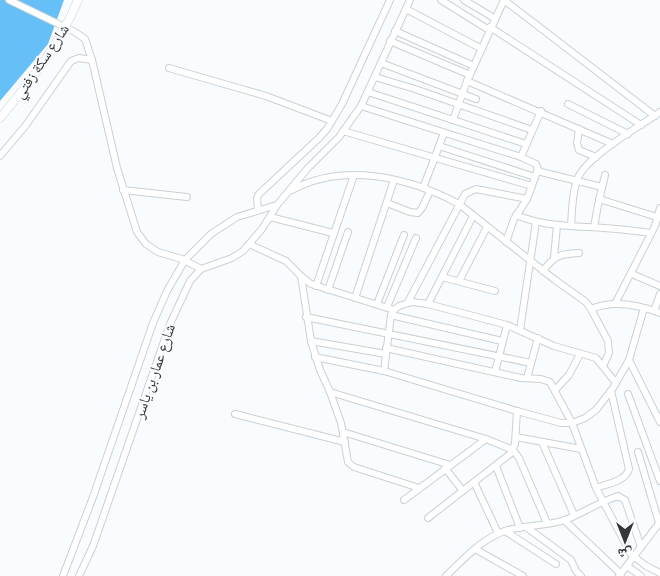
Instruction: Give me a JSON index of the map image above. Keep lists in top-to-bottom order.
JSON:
{
  "streets": {
    "main road": ["شارع سكة زفتي"],
    "street": ["شارع عمار بن ياسر"]
  },
  "north": "bottom"
}
